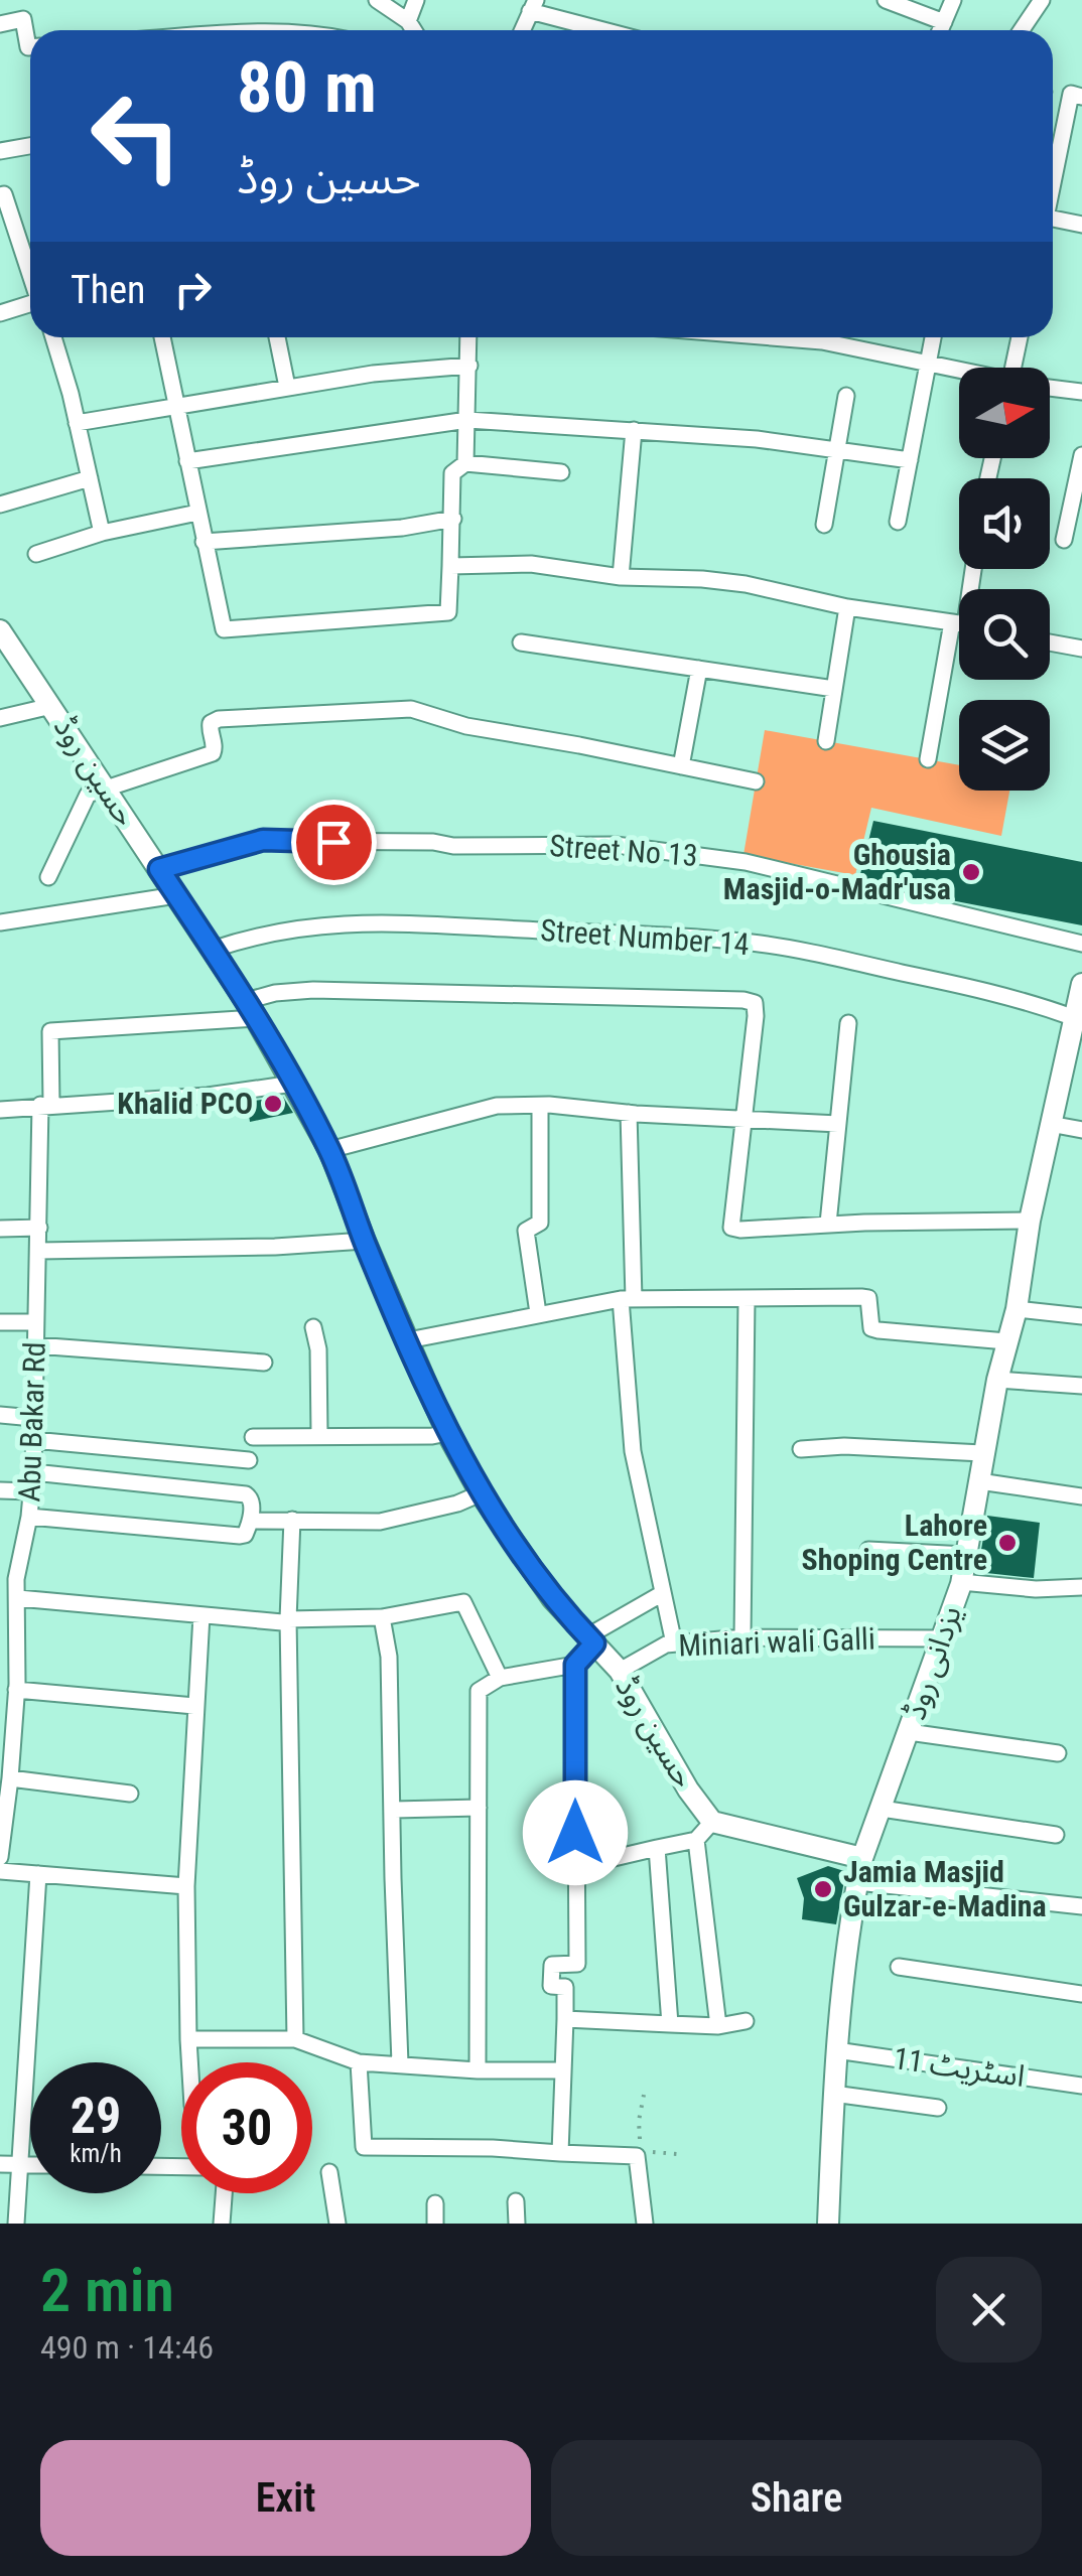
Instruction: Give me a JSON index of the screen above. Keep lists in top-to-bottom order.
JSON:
{
  "streets": {
    "street": [
      "حسین روڈ",
      "Street No 13",
      "Street Number 14",
      "Abu Bakar Rd",
      "Miniari wali Galli",
      "یزدانی روڈ",
      "اسٹریٹ 11"
    ]
  },
  "crossings": [
    ["حسین روڈ", "Street No 13"],
    ["حسین روڈ", "Street Number 14"],
    ["حسین روڈ", "Abu Bakar Rd"],
    ["حسین روڈ", "Miniari wali Galli"],
    ["حسین روڈ", "یزدانی روڈ"],
    ["Street Number 14", "یزدانی روڈ"],
    ["Miniari wali Galli", "یزدانی روڈ"],
    ["یزدانی روڈ", "اسٹریٹ 11"]
  ],
  "places": [
    "Ghousia Masjid-o-Madr'usa",
    "Khalid PCO",
    "Lahore Shoping Centre",
    "Jamia Masjid Gulzar-e-Madina"
  ],
  "north": "right",
  "page": {
    "turn": ["80 m", "حسین روڈ"],
    "then": "Then",
    "speed": "29 km/h",
    "limit": "30",
    "heading": ["2 min", "490 m · 14:46"],
    "buttons": ["Exit", "Share"]
  }
}
